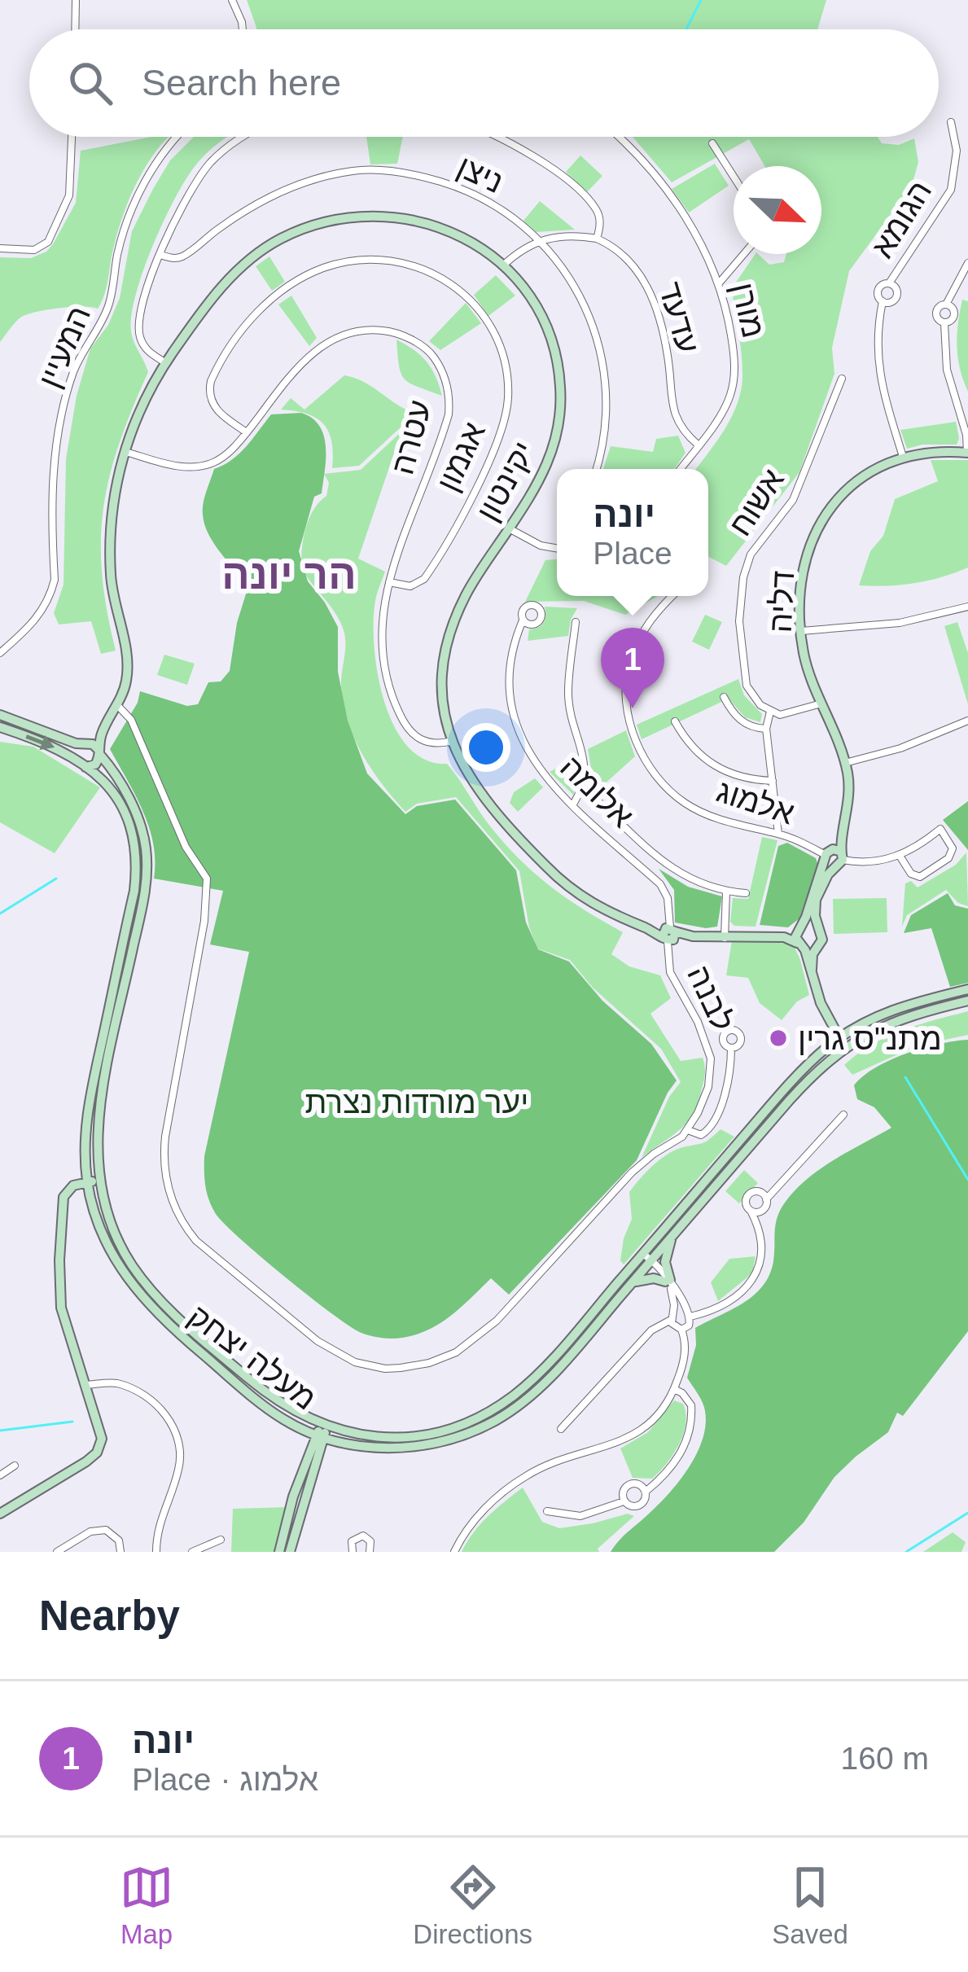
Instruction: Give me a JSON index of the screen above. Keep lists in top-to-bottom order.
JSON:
{
  "streets": {
    "street": [
      "ניצן",
      "הגומא",
      "מורן",
      "עדעד",
      "המעיין",
      "עטרה",
      "אגמון",
      "יקינטון",
      "אשוח",
      "דליה",
      "אלומה",
      "אלמוג",
      "לבנה",
      "מעלה יצחק"
    ]
  },
  "crossings": [
    ["הגומא", "דליה"],
    ["מורן", "עדעד"],
    ["עטרה", "אגמון"],
    ["עטרה", "יקינטון"],
    ["יקינטון", "אלומה"],
    ["יקינטון", "לבנה"],
    ["יקינטון", "מעלה יצחק"],
    ["דליה", "אלמוג"],
    ["אלומה", "לבנה"]
  ],
  "districts": ["הר יונה"],
  "parks": ["יער מורדות נצרת"],
  "places": ["מתנ\"ס גרין"],
  "north": "bottom right",
  "page": {
    "search": "Search here",
    "popup": ["יונה", "Place"],
    "pins": "1",
    "heading": "Nearby",
    "list": [
      {
        "mark": "1",
        "name": "יונה",
        "note": "Place · אלמוג",
        "value": "160 m"
      }
    ],
    "nav": ["Map", "Directions", "Saved"]
  }
}
